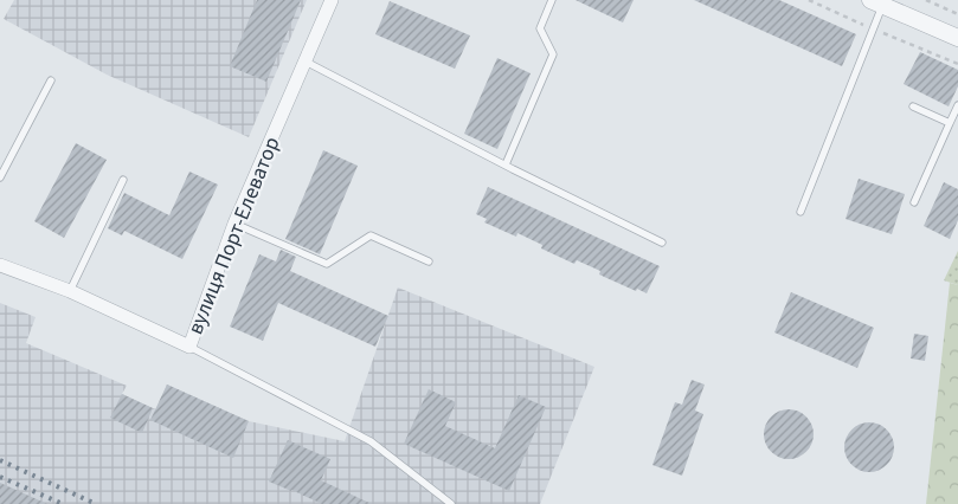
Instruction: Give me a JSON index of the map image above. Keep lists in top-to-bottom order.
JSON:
{
  "streets": {
    "street": ["вулиця Порт-Елеватор"]
  }
}
